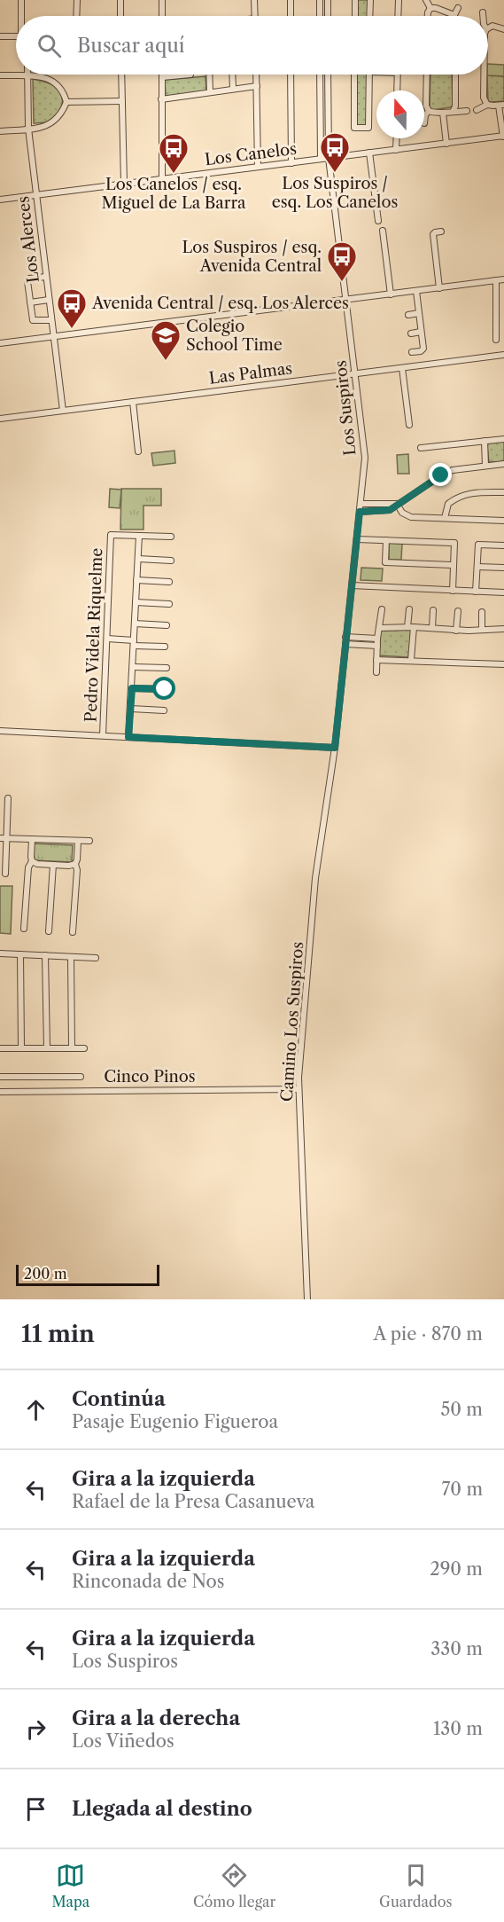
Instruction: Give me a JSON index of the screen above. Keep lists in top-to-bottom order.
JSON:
{
  "streets": {
    "street": [
      "Los Canelos",
      "Los Alerces",
      "Las Palmas",
      "Los Suspiros",
      "Pedro Videla Riquelme",
      "Camino Los Suspiros",
      "Cinco Pinos"
    ]
  },
  "crossings": [
    ["Los Canelos", "Los Alerces"],
    ["Los Canelos", "Los Suspiros"],
    ["Los Alerces", "Las Palmas"],
    ["Las Palmas", "Los Suspiros"],
    ["Los Suspiros", "Camino Los Suspiros"],
    ["Camino Los Suspiros", "Cinco Pinos"]
  ],
  "places": {
    "bus stop": [
      "Los Suspiros / esq. Los Canelos",
      "Los Canelos / esq. Miguel de La Barra",
      "Los Suspiros / esq. Avenida Central",
      "Avenida Central / esq. Los Alerces"
    ],
    "school or university": ["Colegio School Time"]
  },
  "scale_bar": "200 m",
  "north": "top",
  "page": {
    "search": "Buscar aquí",
    "scale": "200 m",
    "heading": ["11 min", "A pie · 870 m"],
    "list": [
      ["Continúa", "Pasaje Eugenio Figueroa", "50 m"],
      ["Gira a la izquierda", "Rafael de la Presa Casanueva", "70 m"],
      ["Gira a la izquierda", "Rinconada de Nos", "290 m"],
      ["Gira a la izquierda", "Los Suspiros", "330 m"],
      ["Gira a la derecha", "Los Viñedos", "130 m"],
      "Llegada al destino"
    ],
    "nav": ["Mapa", "Cómo llegar", "Guardados"]
  }
}
